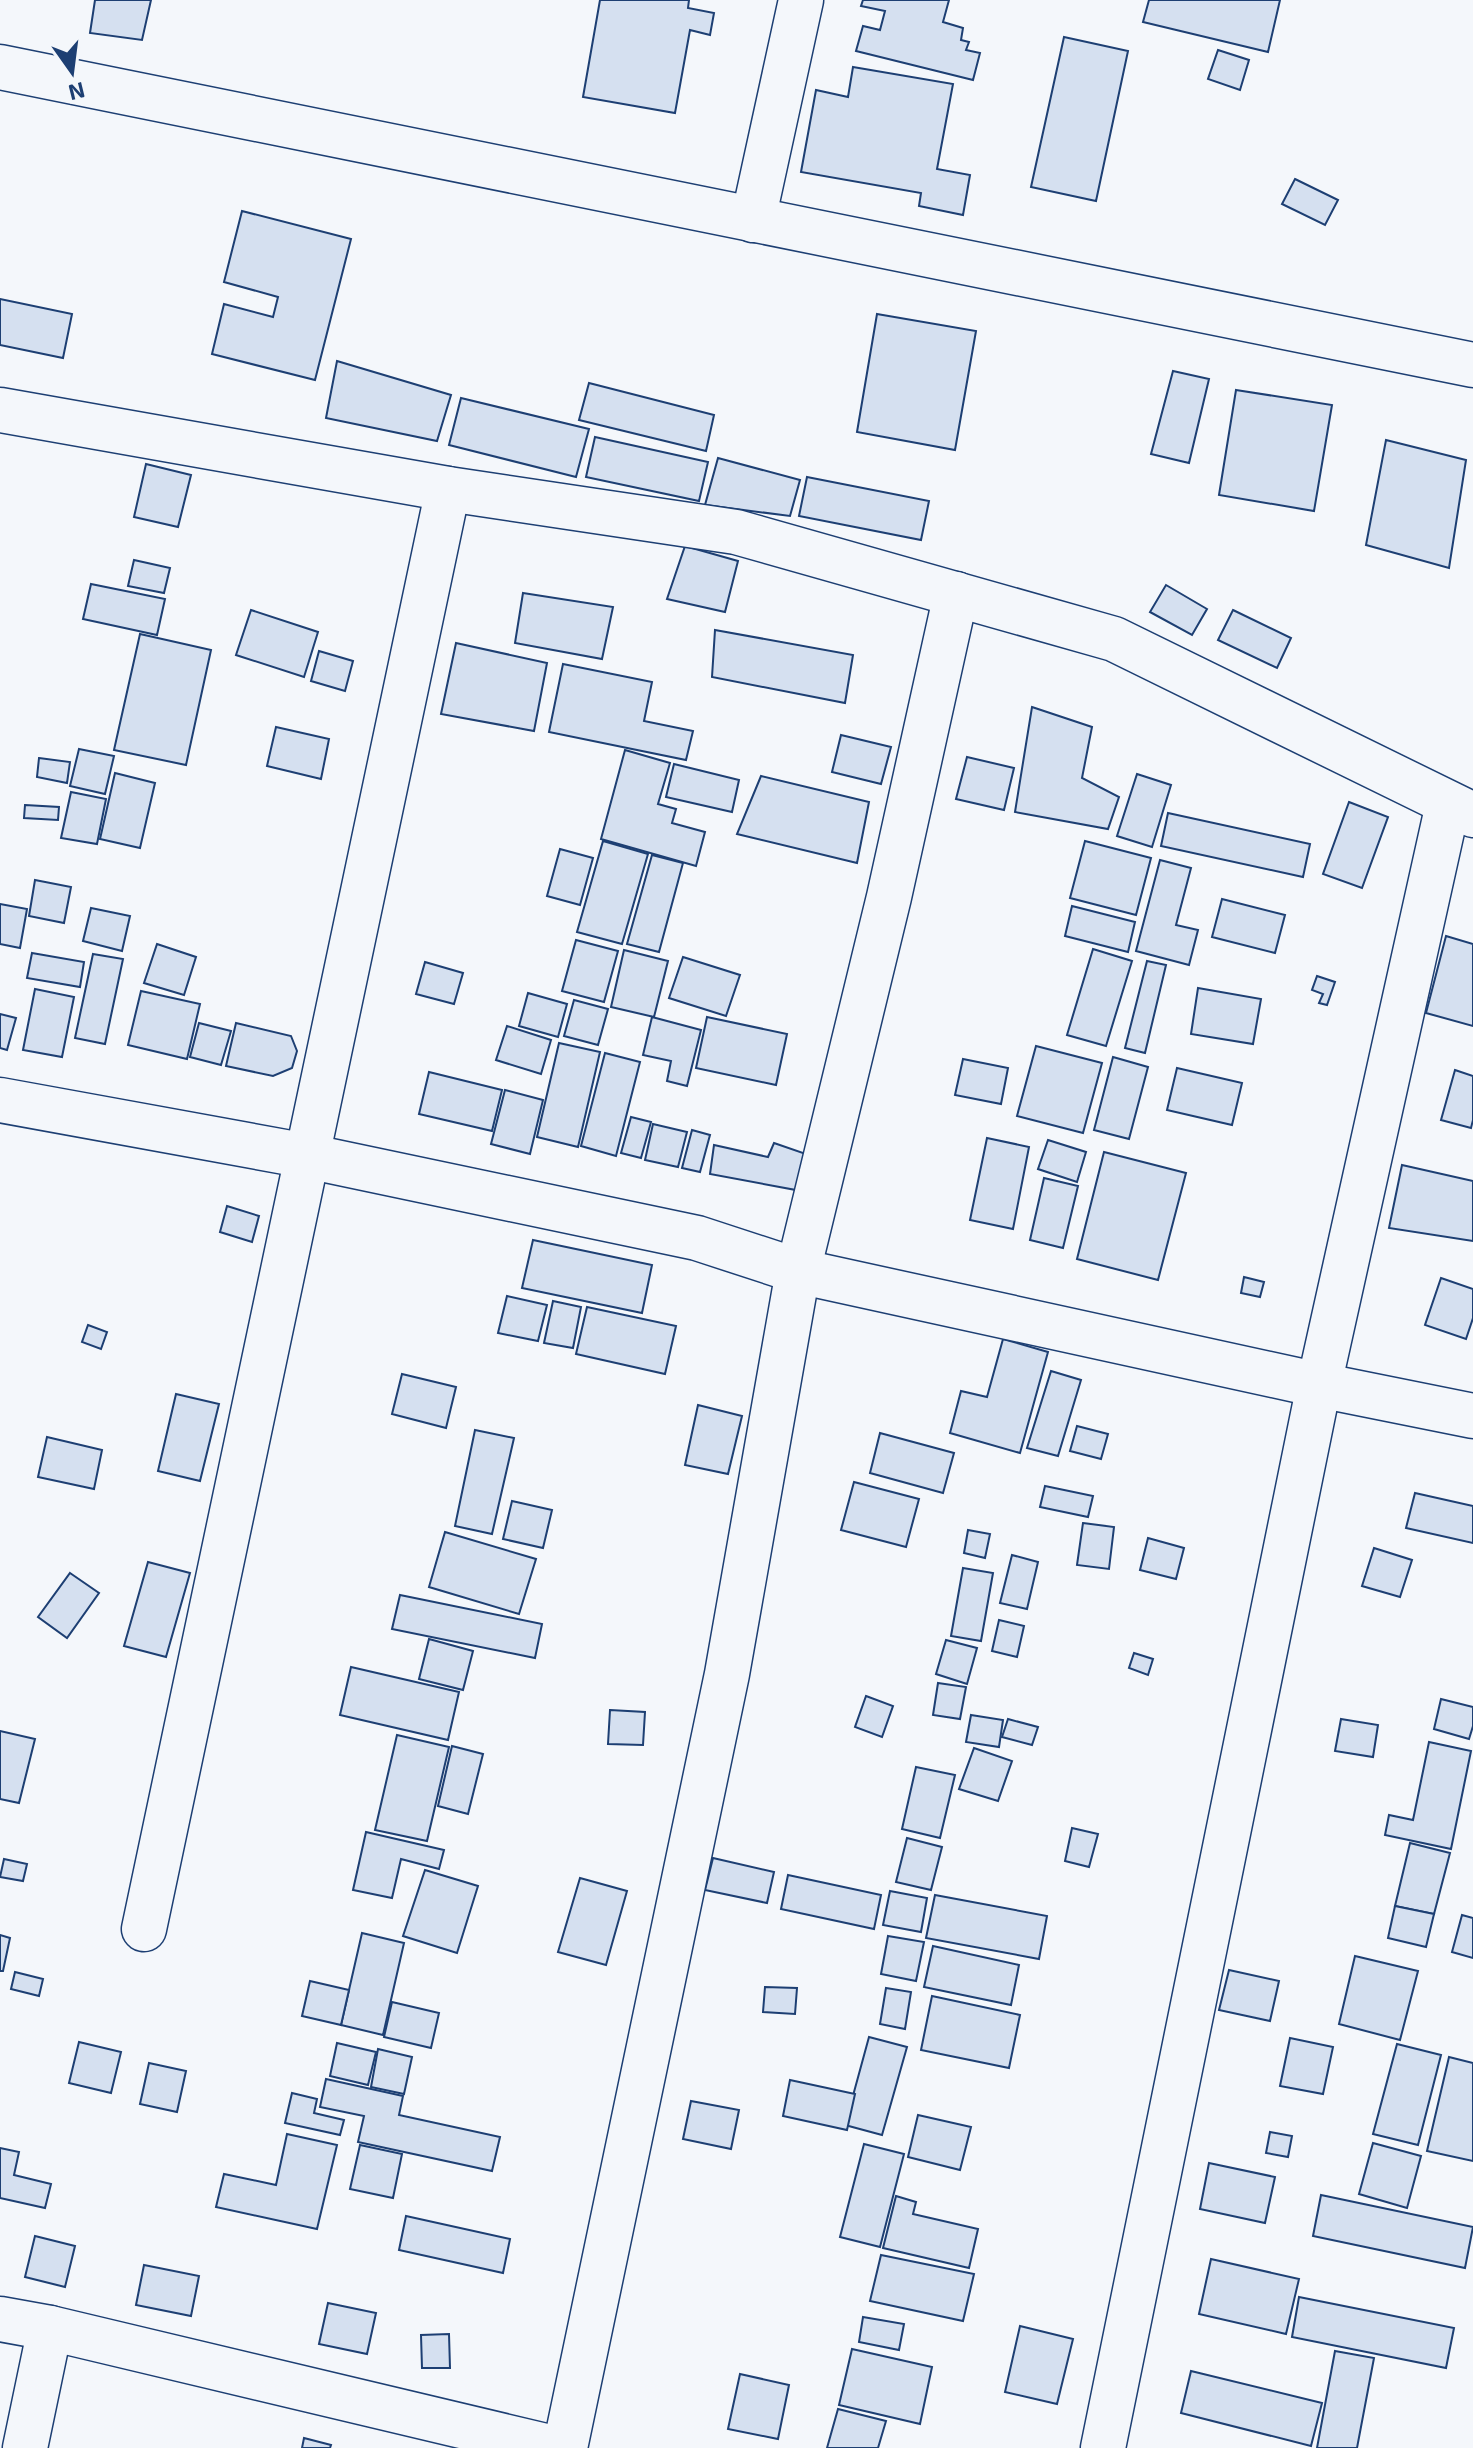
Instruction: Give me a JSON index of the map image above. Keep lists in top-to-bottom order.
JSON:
{
  "north": "bottom"
}
